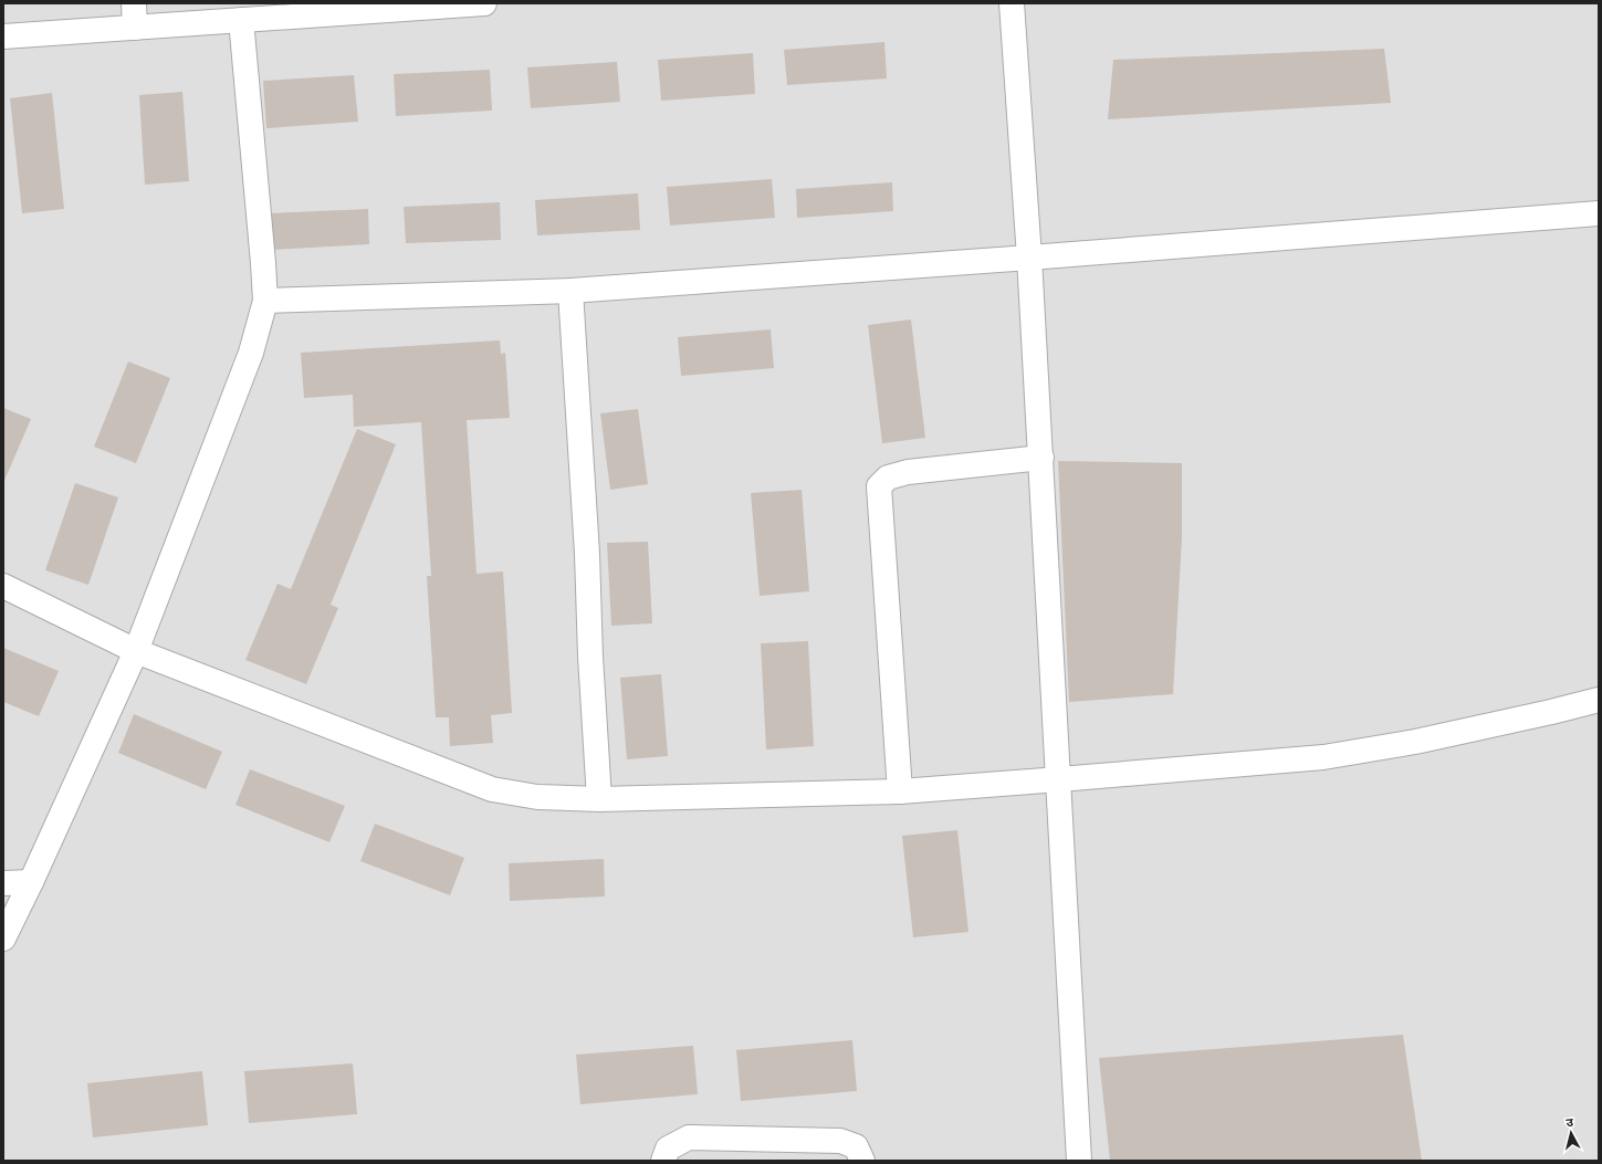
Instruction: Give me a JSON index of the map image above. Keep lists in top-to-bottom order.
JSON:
{
  "north": "top"
}
